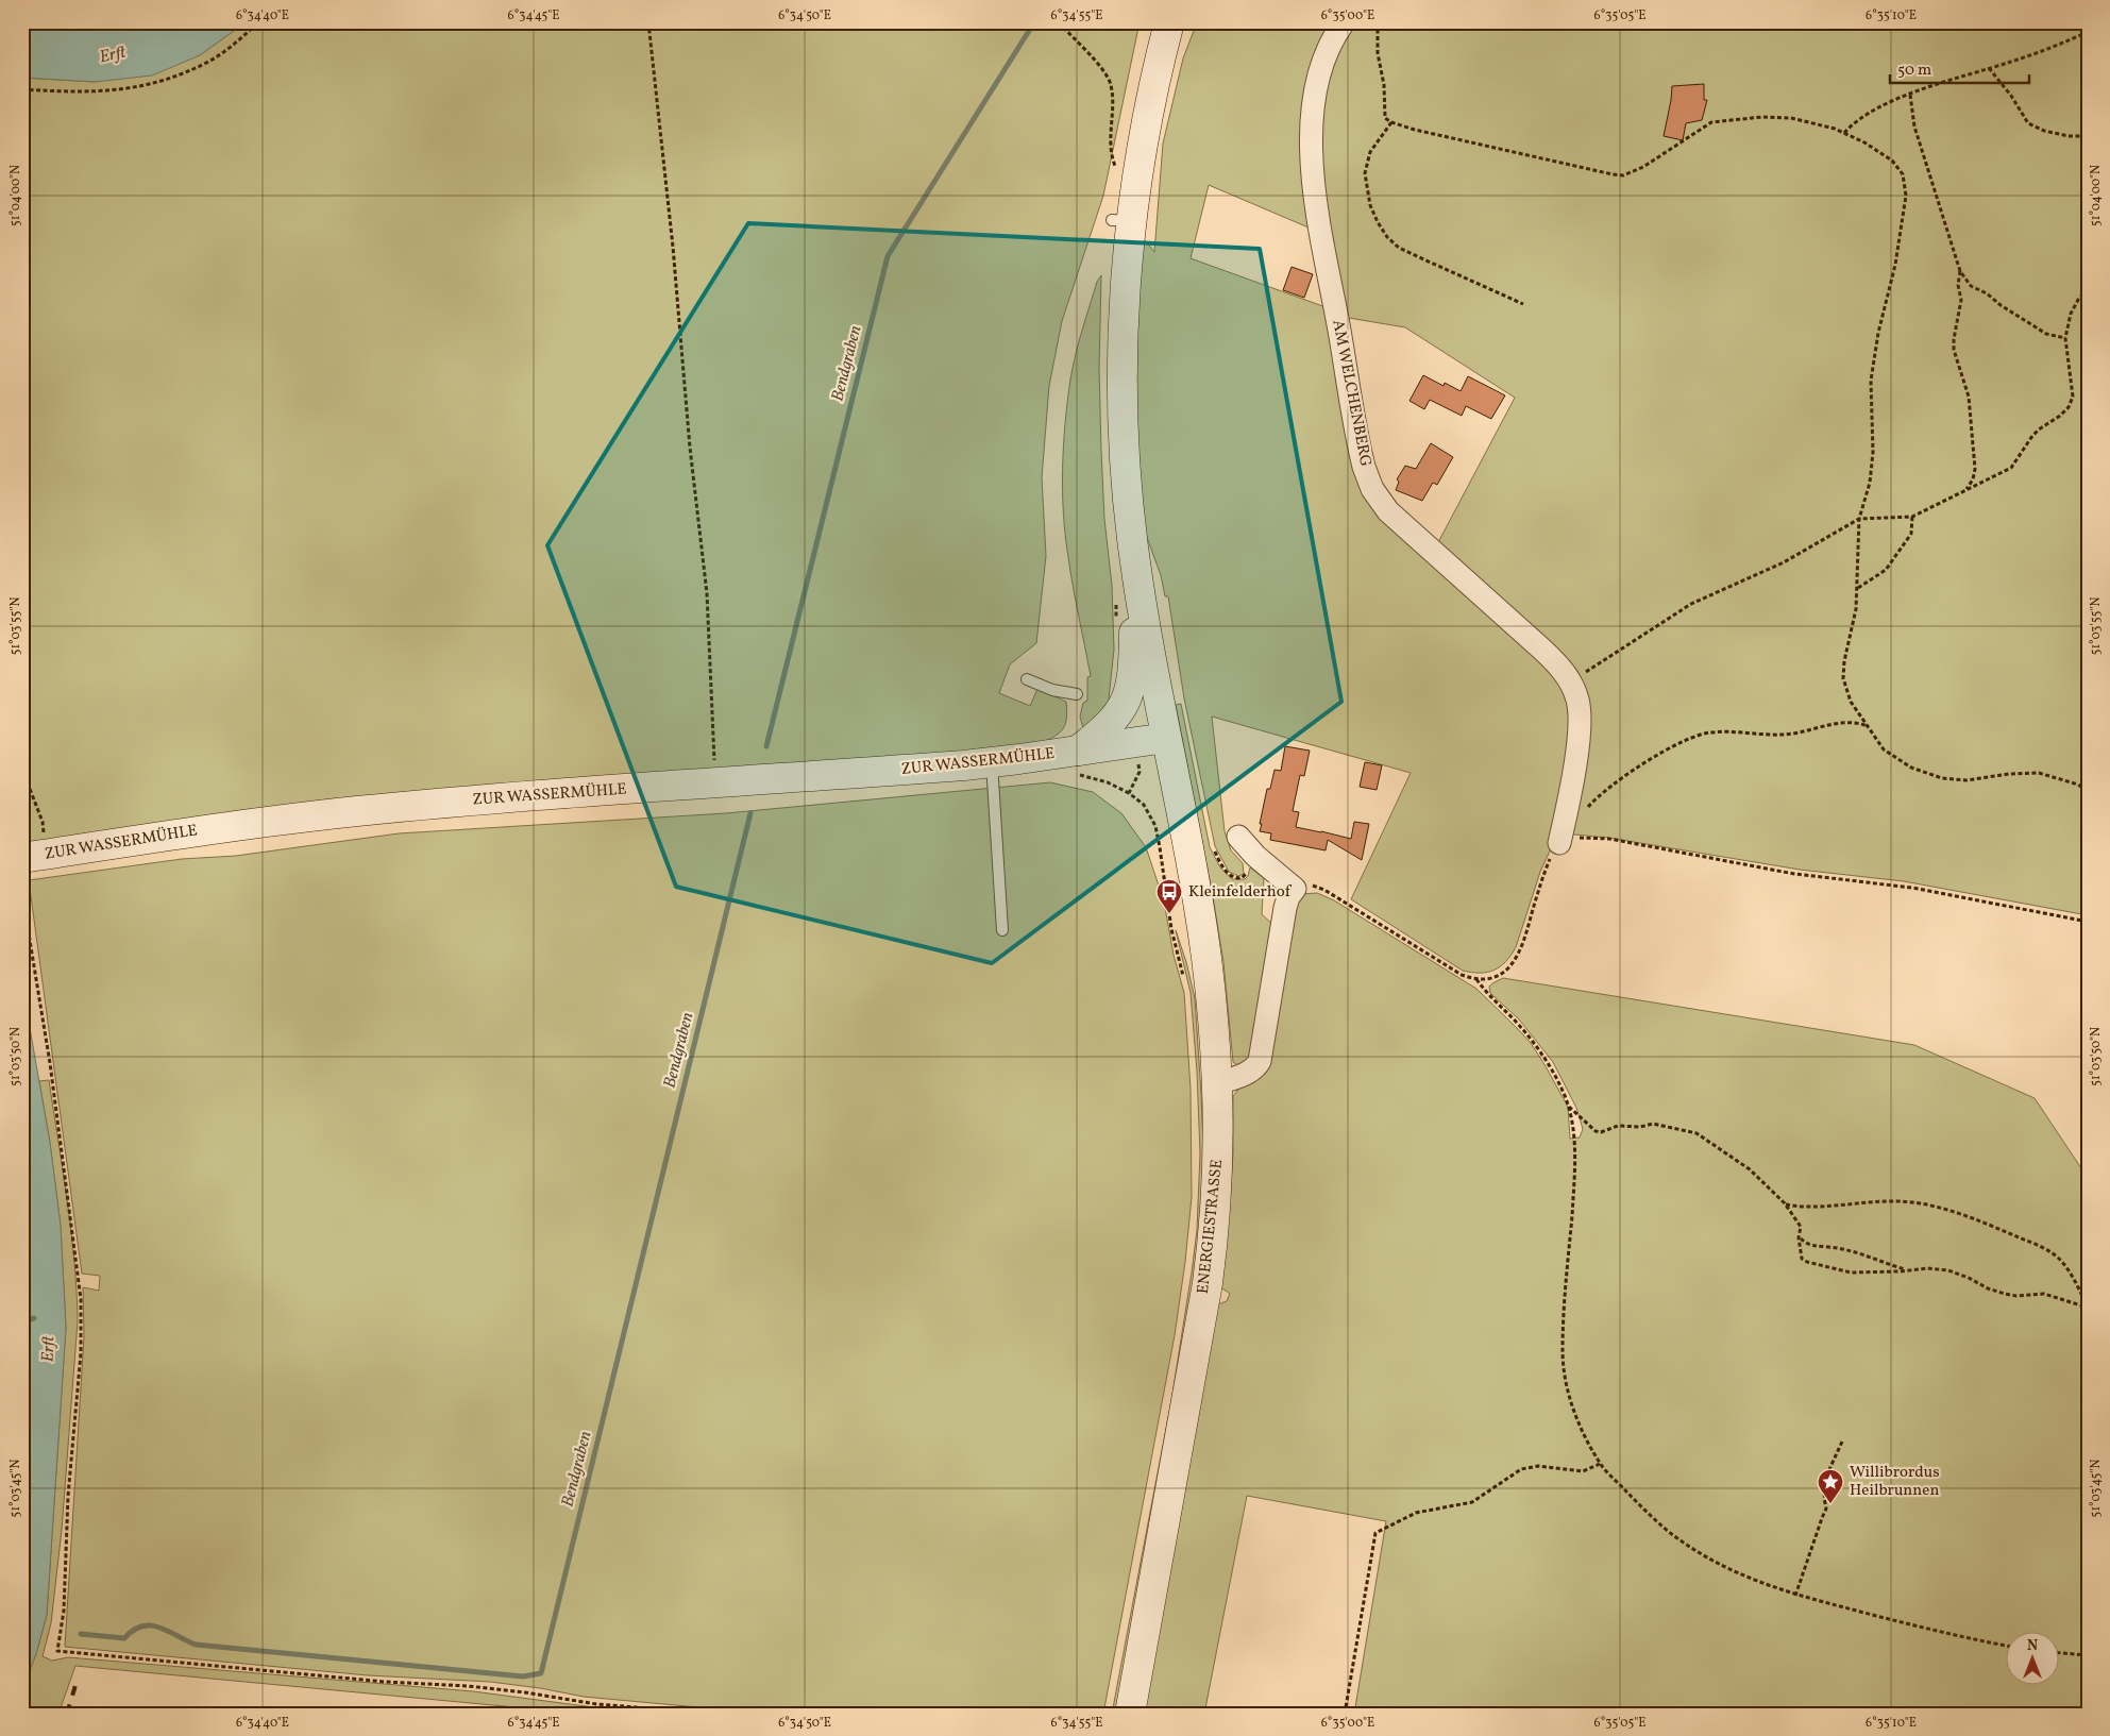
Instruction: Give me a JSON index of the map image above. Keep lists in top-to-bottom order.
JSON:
{
  "streets": {
    "main road": ["ZUR WASSERMÜHLE", "ENERGIESTRASSE"],
    "street": ["AM WELCHENBERG"]
  },
  "crossings": [
    ["ZUR WASSERMÜHLE", "ENERGIESTRASSE"]
  ],
  "water": ["Erft", "Bendgraben"],
  "places": {
    "bus stop": ["Kleinfelderhof"],
    "place": ["Willibrordus Heilbrunnen"]
  },
  "scale_bar": "50 m",
  "north": "top",
  "coordinates": [
    "6°34'40\"E",
    "6°34'45\"E",
    "6°34'50\"E",
    "6°34'55\"E",
    "6°35'00\"E",
    "6°35'05\"E",
    "6°35'10\"E",
    "51°04'00\"N",
    "51°03'55\"N",
    "51°03'50\"N",
    "51°03'45\"N"
  ]
}
